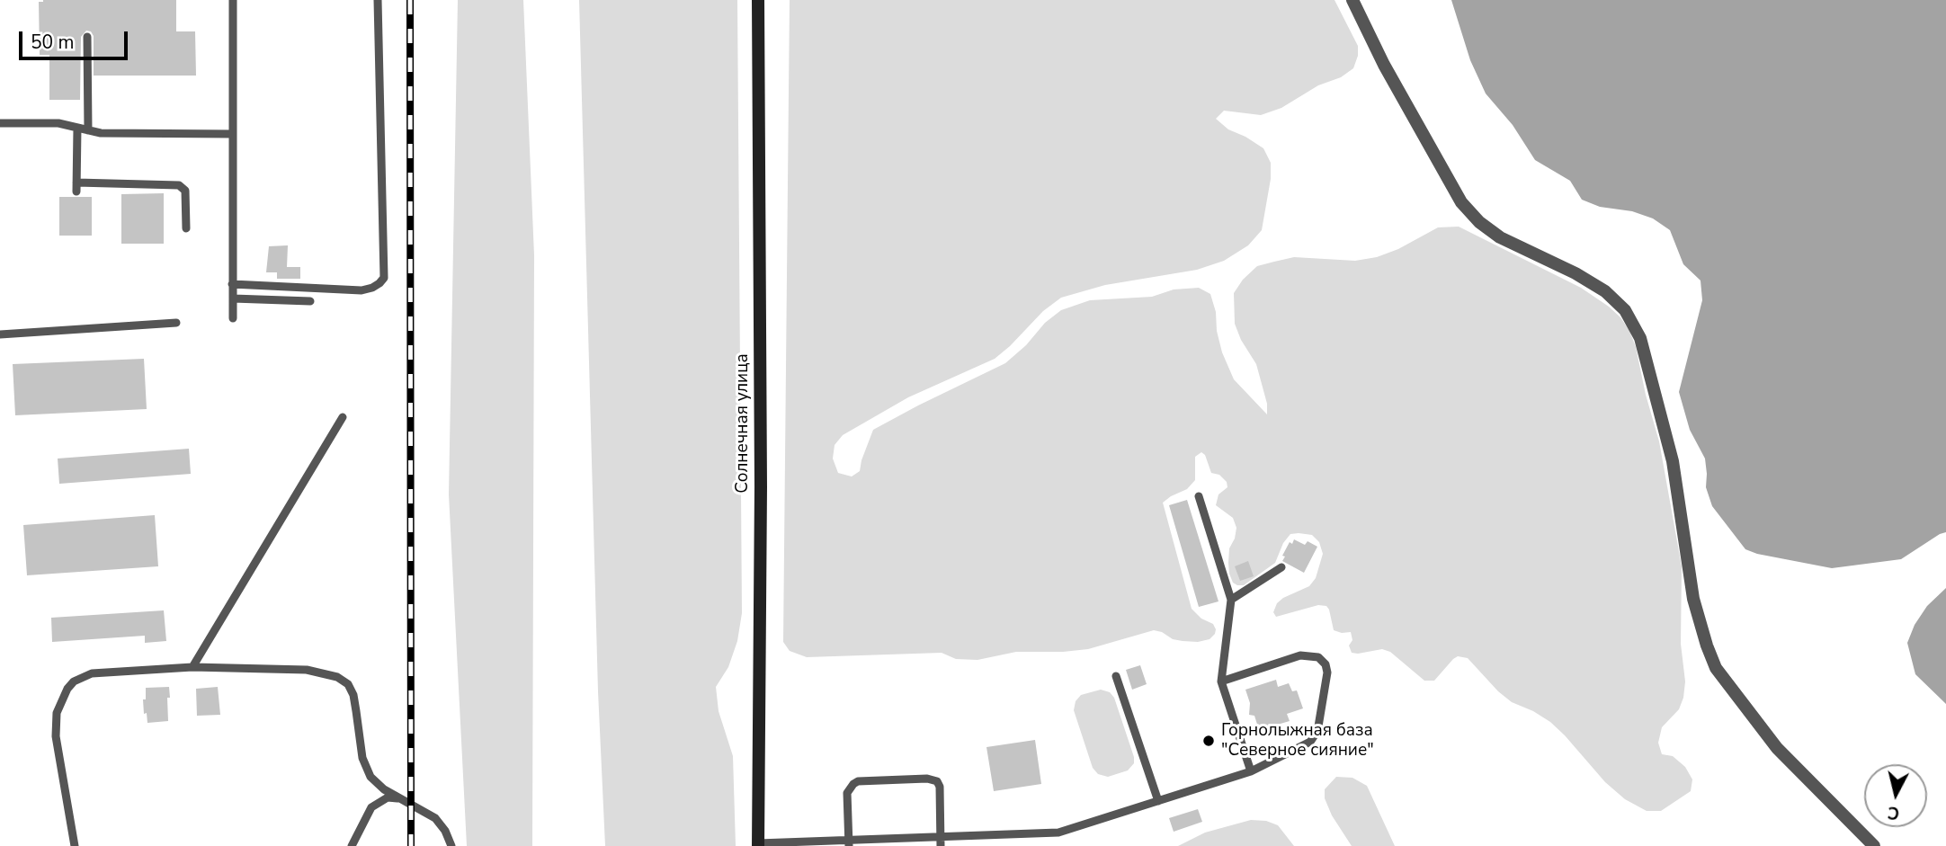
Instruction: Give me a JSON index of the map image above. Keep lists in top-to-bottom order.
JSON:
{
  "streets": {
    "street": ["Солнечная улица"]
  },
  "places": ["Горнолыжная база \"Северное сияние\""],
  "scale_bar": "50 m",
  "north": "bottom"
}
